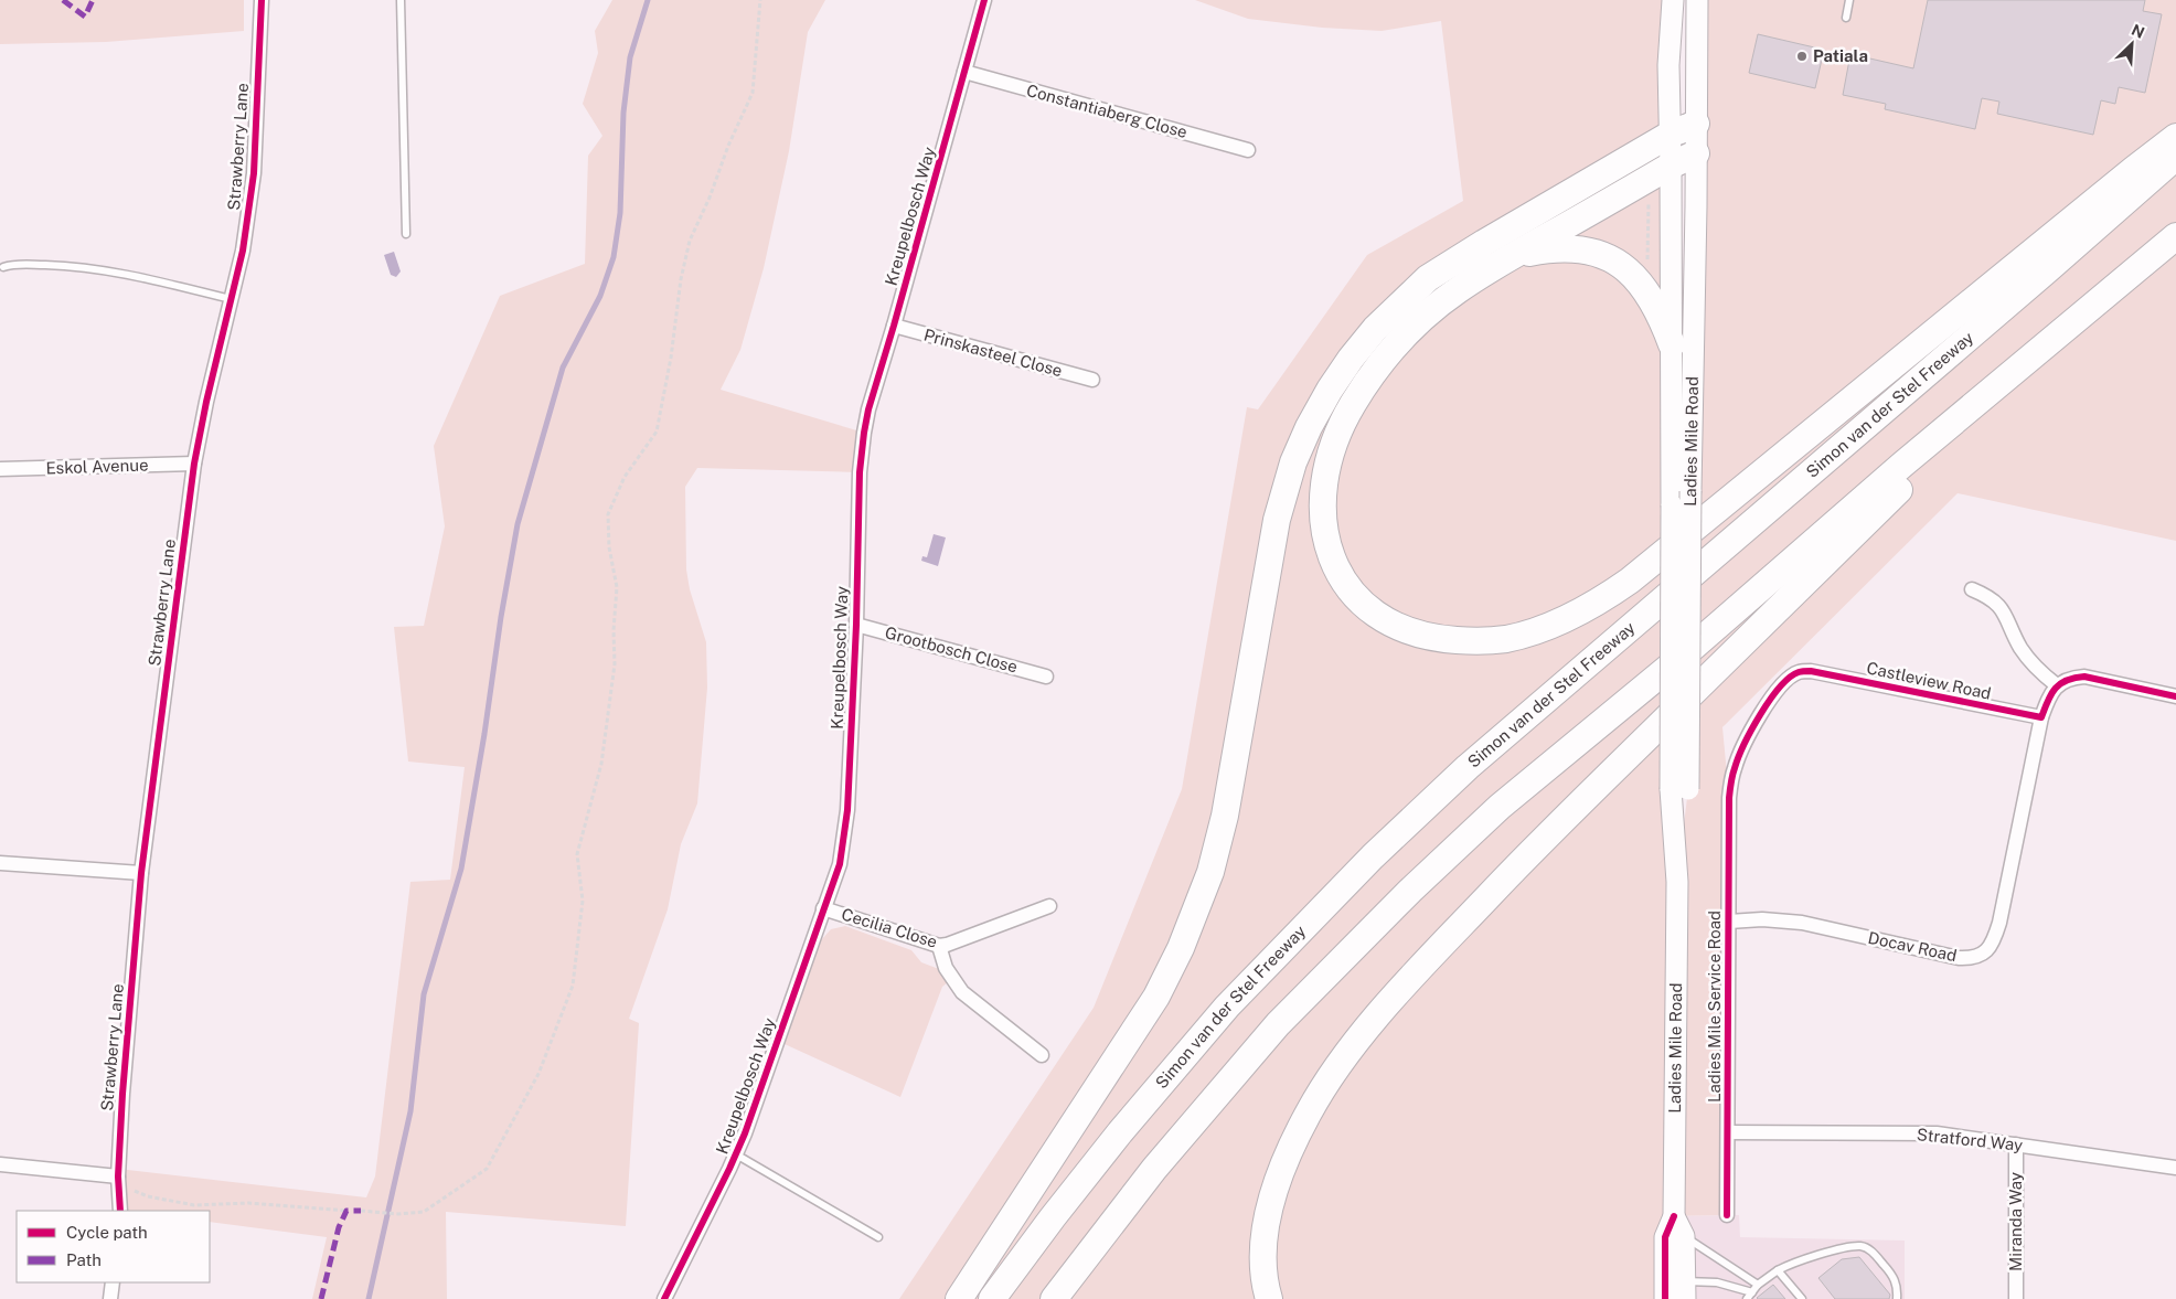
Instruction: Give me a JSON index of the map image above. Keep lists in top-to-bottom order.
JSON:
{
  "streets": {
    "highway": ["Simon van der Stel Freeway"],
    "main road": ["Ladies Mile Road"],
    "street": [
      "Constantiaberg Close",
      "Strawberry Lane",
      "Kreupelbosch Way",
      "Prinskasteel Close",
      "Eskol Avenue",
      "Grootbosch Close",
      "Castleview Road",
      "Cecilia Close",
      "Docav Road",
      "Ladies Mile Service Road",
      "Stratford Way",
      "Miranda Way"
    ]
  },
  "crossings": [
    ["Constantiaberg Close", "Kreupelbosch Way"],
    ["Strawberry Lane", "Eskol Avenue"],
    ["Kreupelbosch Way", "Prinskasteel Close"],
    ["Kreupelbosch Way", "Grootbosch Close"],
    ["Kreupelbosch Way", "Cecilia Close"],
    ["Castleview Road", "Docav Road"],
    ["Castleview Road", "Ladies Mile Service Road"],
    ["Docav Road", "Ladies Mile Service Road"],
    ["Ladies Mile Service Road", "Stratford Way"],
    ["Stratford Way", "Miranda Way"]
  ],
  "places": ["Patiala"],
  "legend": ["Cycle path", "Path"],
  "north": "top right"
}
